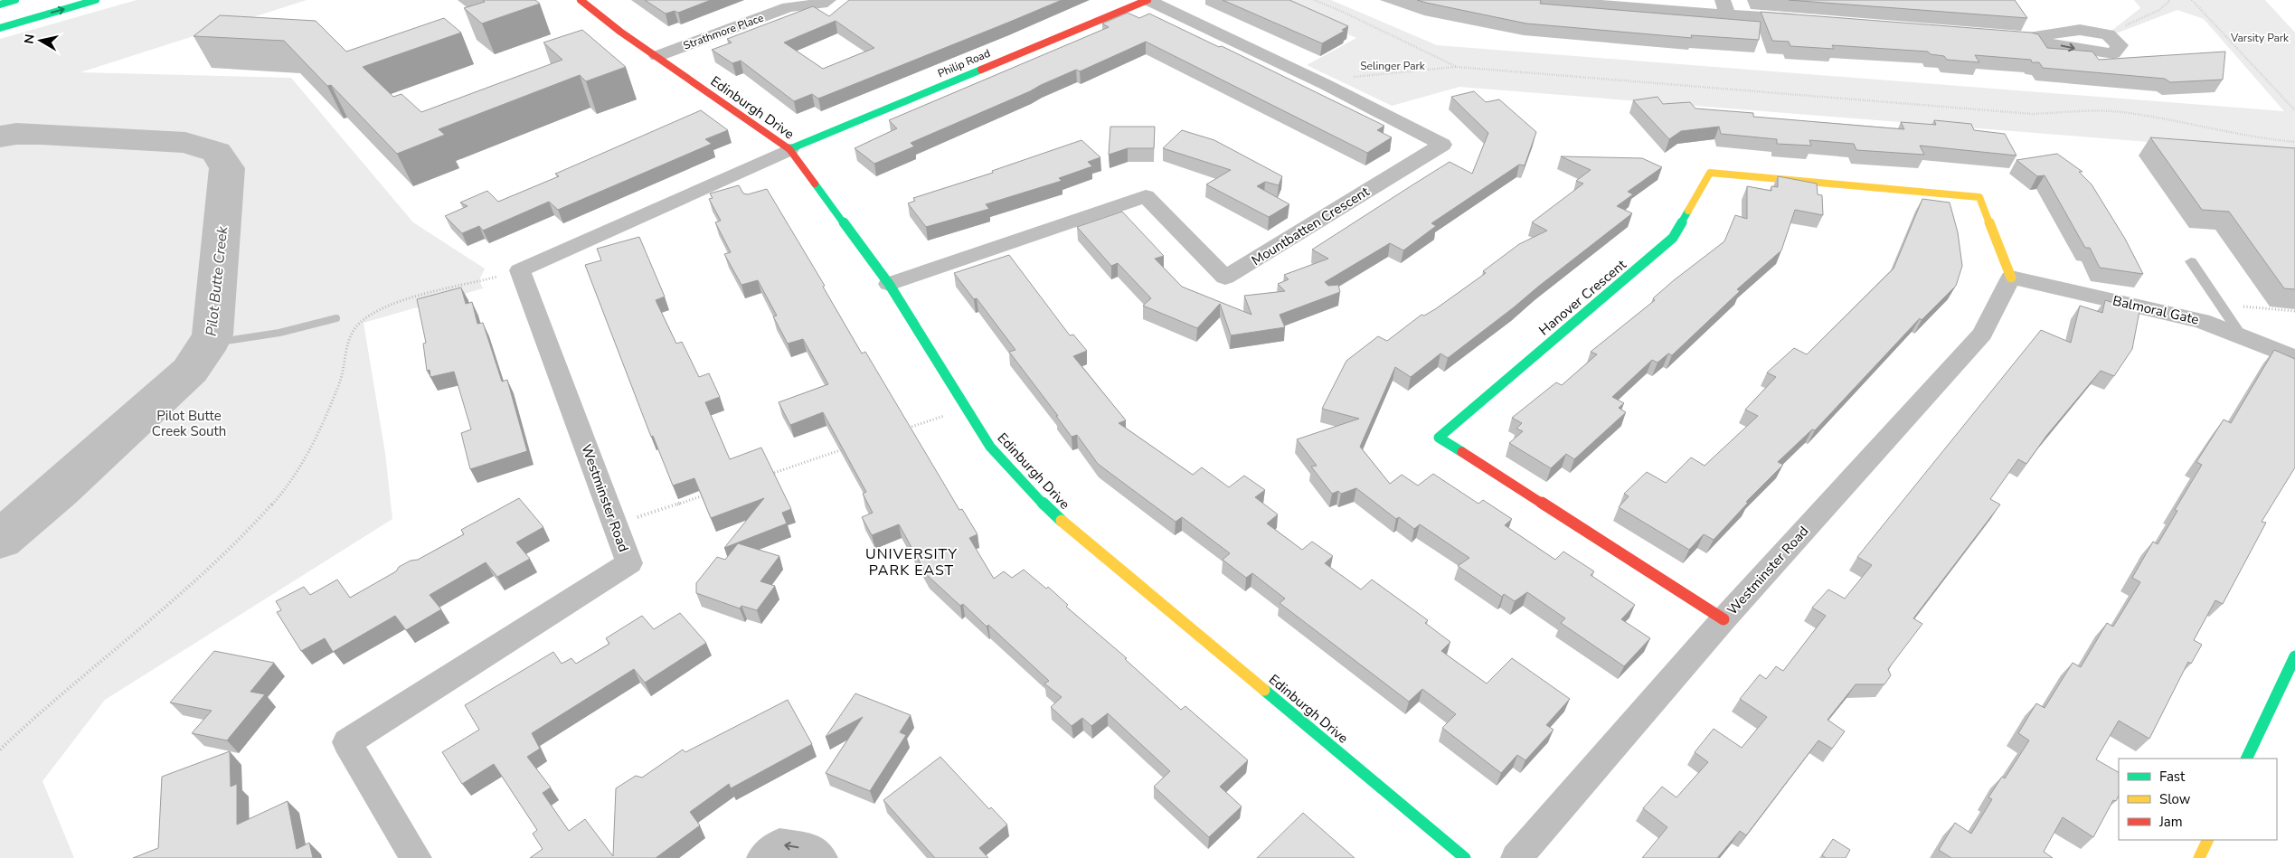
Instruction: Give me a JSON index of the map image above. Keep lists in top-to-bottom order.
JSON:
{
  "streets": {
    "street": [
      "Strathmore Place",
      "Philip Road",
      "Edinburgh Drive",
      "Mountbatten Crescent",
      "Hanover Crescent",
      "Balmoral Gate",
      "Westminster Road"
    ]
  },
  "crossings": [
    ["Strathmore Place", "Edinburgh Drive"],
    ["Philip Road", "Edinburgh Drive"],
    ["Philip Road", "Mountbatten Crescent"],
    ["Edinburgh Drive", "Mountbatten Crescent"],
    ["Hanover Crescent", "Balmoral Gate"],
    ["Hanover Crescent", "Westminster Road"],
    ["Balmoral Gate", "Westminster Road"]
  ],
  "districts": ["UNIVERSITY PARK EAST"],
  "water": ["Pilot Butte Creek"],
  "parks": ["Varsity Park", "Selinger Park", "Pilot Butte Creek South"],
  "legend": ["Fast", "Slow", "Jam"],
  "north": "left"
}
